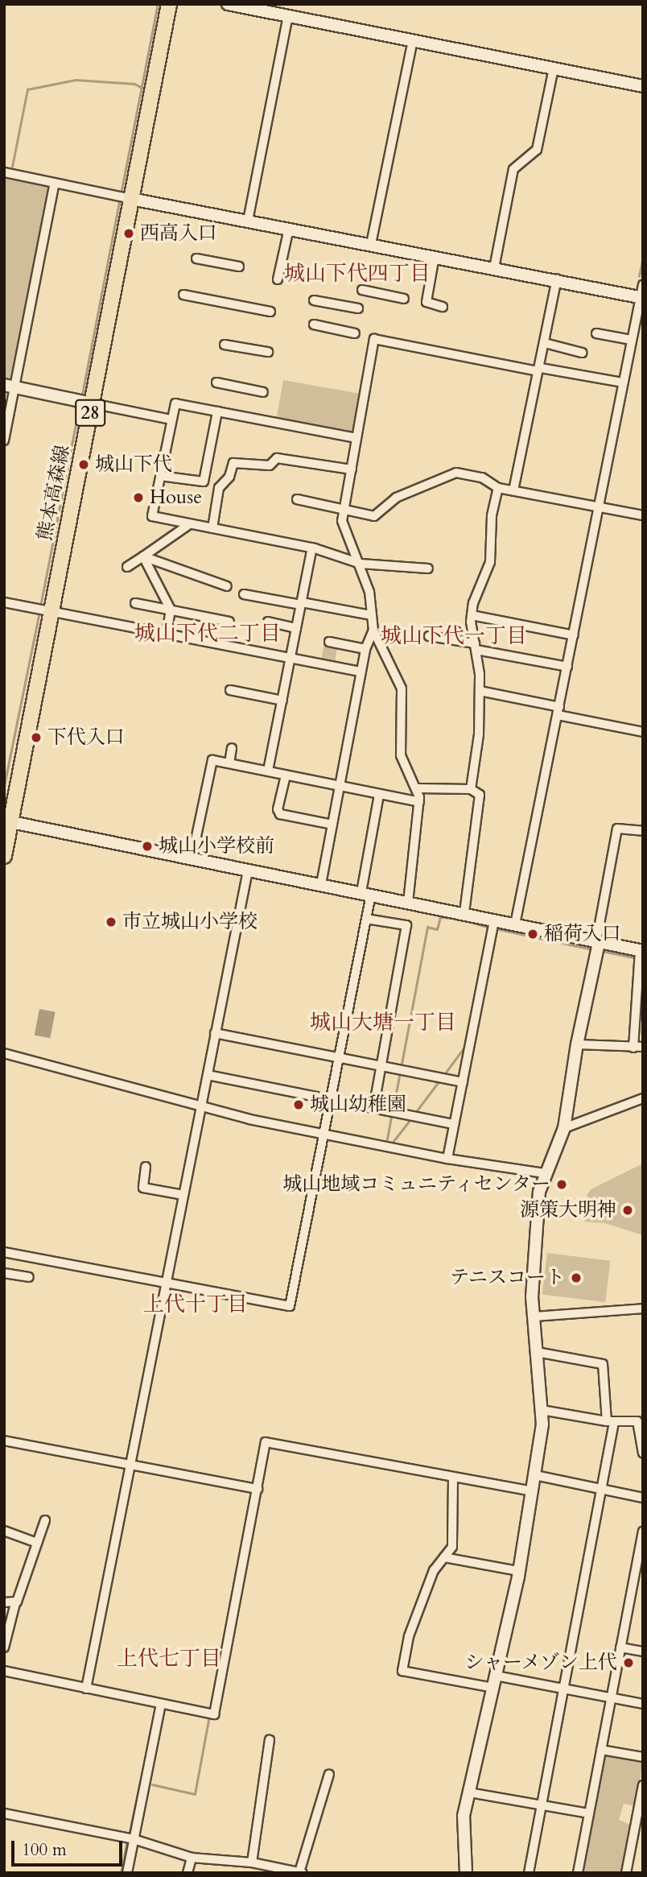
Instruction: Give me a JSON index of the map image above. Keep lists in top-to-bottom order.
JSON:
{
  "streets": {
    "main road": ["28", "熊本高森線"]
  },
  "districts": [
    "城山下代四丁目",
    "城山下代二丁目",
    "城山下代一丁目",
    "城山大塘一丁目",
    "上代十丁目",
    "上代七丁目"
  ],
  "places": [
    "西高入口",
    "城山下代",
    "House",
    "下代入口",
    "城山小学校前",
    "市立城山小学校",
    "稲荷入口",
    "城山幼稚園",
    "城山地域コミュニティセンター",
    "源策大明神",
    "テニスコート",
    "シャーメゾン上代"
  ],
  "scale_bar": "100 m"
}
